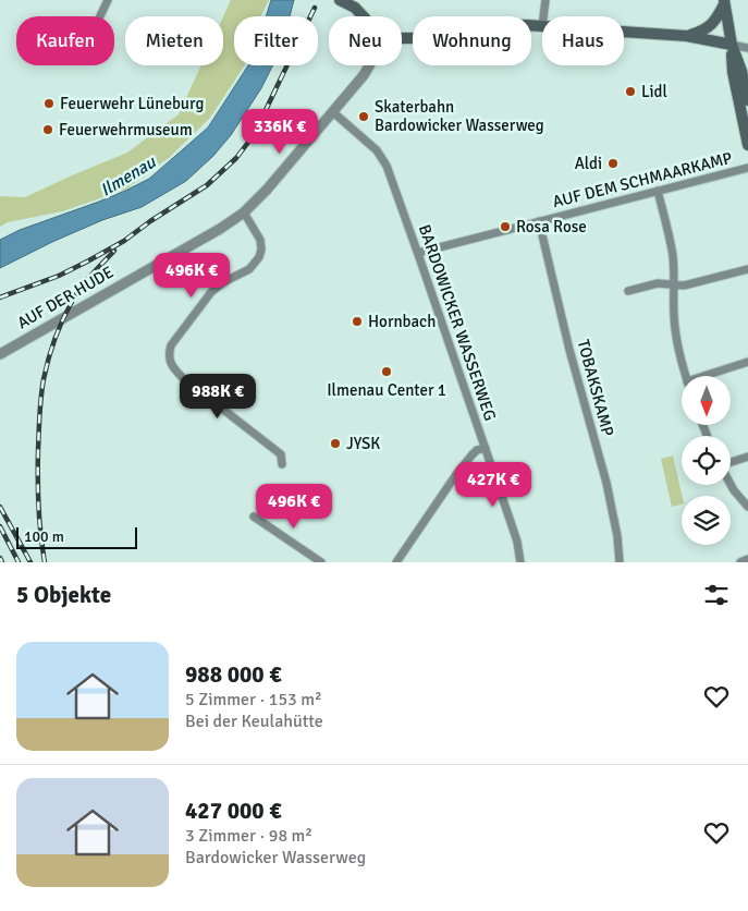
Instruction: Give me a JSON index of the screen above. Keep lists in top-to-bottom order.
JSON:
{
  "streets": {
    "street": [
      "AUF DEM SCHMAARKAMP",
      "AUF DER HUDE",
      "BARDOWICKER WASSERWEG",
      "TOBAKSKAMP"
    ]
  },
  "crossings": [
    ["AUF DEM SCHMAARKAMP", "BARDOWICKER WASSERWEG"],
    ["AUF DEM SCHMAARKAMP", "TOBAKSKAMP"],
    ["AUF DER HUDE", "BARDOWICKER WASSERWEG"]
  ],
  "water": ["Ilmenau"],
  "places": [
    "Lidl",
    "Feuerwehr Lüneburg",
    "Skaterbahn Bardowicker Wasserweg",
    "Feuerwehrmuseum",
    "Aldi",
    "Rosa Rose",
    "Hornbach",
    "Ilmenau Center 1",
    "JYSK"
  ],
  "scale_bar": "100 m",
  "north": "bottom",
  "page": {
    "chip": [
      "Kaufen",
      "Mieten",
      "Filter",
      "Neu",
      "Wohnung",
      "Haus"
    ],
    "price": [
      "336K €",
      "496K €",
      "988K €",
      "427K €",
      "496K €"
    ],
    "scale": "100 m",
    "heading": "5 Objekte",
    "list": [
      {
        "name": "988 000 €",
        "note": "5 Zimmer · 153 m² · Bei der Keulahütte"
      },
      {
        "name": "427 000 €",
        "note": "3 Zimmer · 98 m² · Bardowicker Wasserweg"
      }
    ]
  }
}
